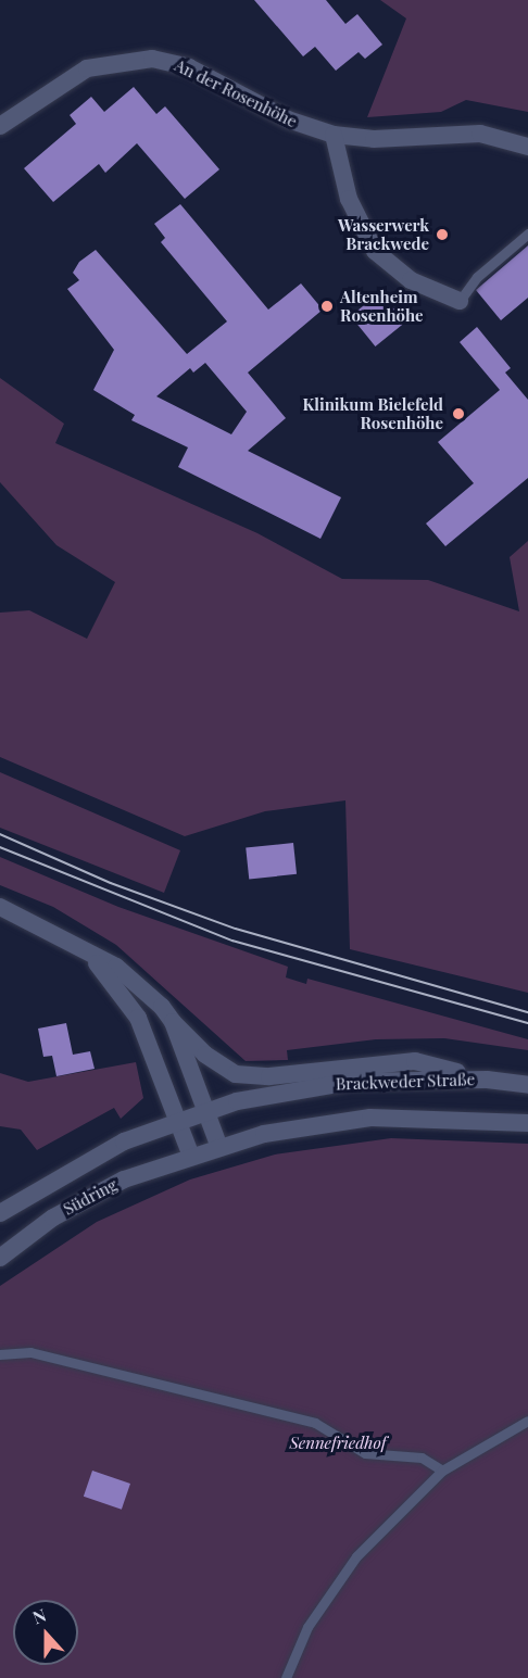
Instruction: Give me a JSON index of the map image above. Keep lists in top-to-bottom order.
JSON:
{
  "streets": {
    "main road": ["An der Rosenhöhe", "Brackweder Straße", "Südring"]
  },
  "crossings": [
    ["Brackweder Straße", "Südring"]
  ],
  "parks": ["Sennefriedhof"],
  "places": ["Wasserwerk Brackwede", "Altenheim Rosenhöhe", "Klinikum Bielefeld Rosenhöhe"],
  "north": "top"
}
